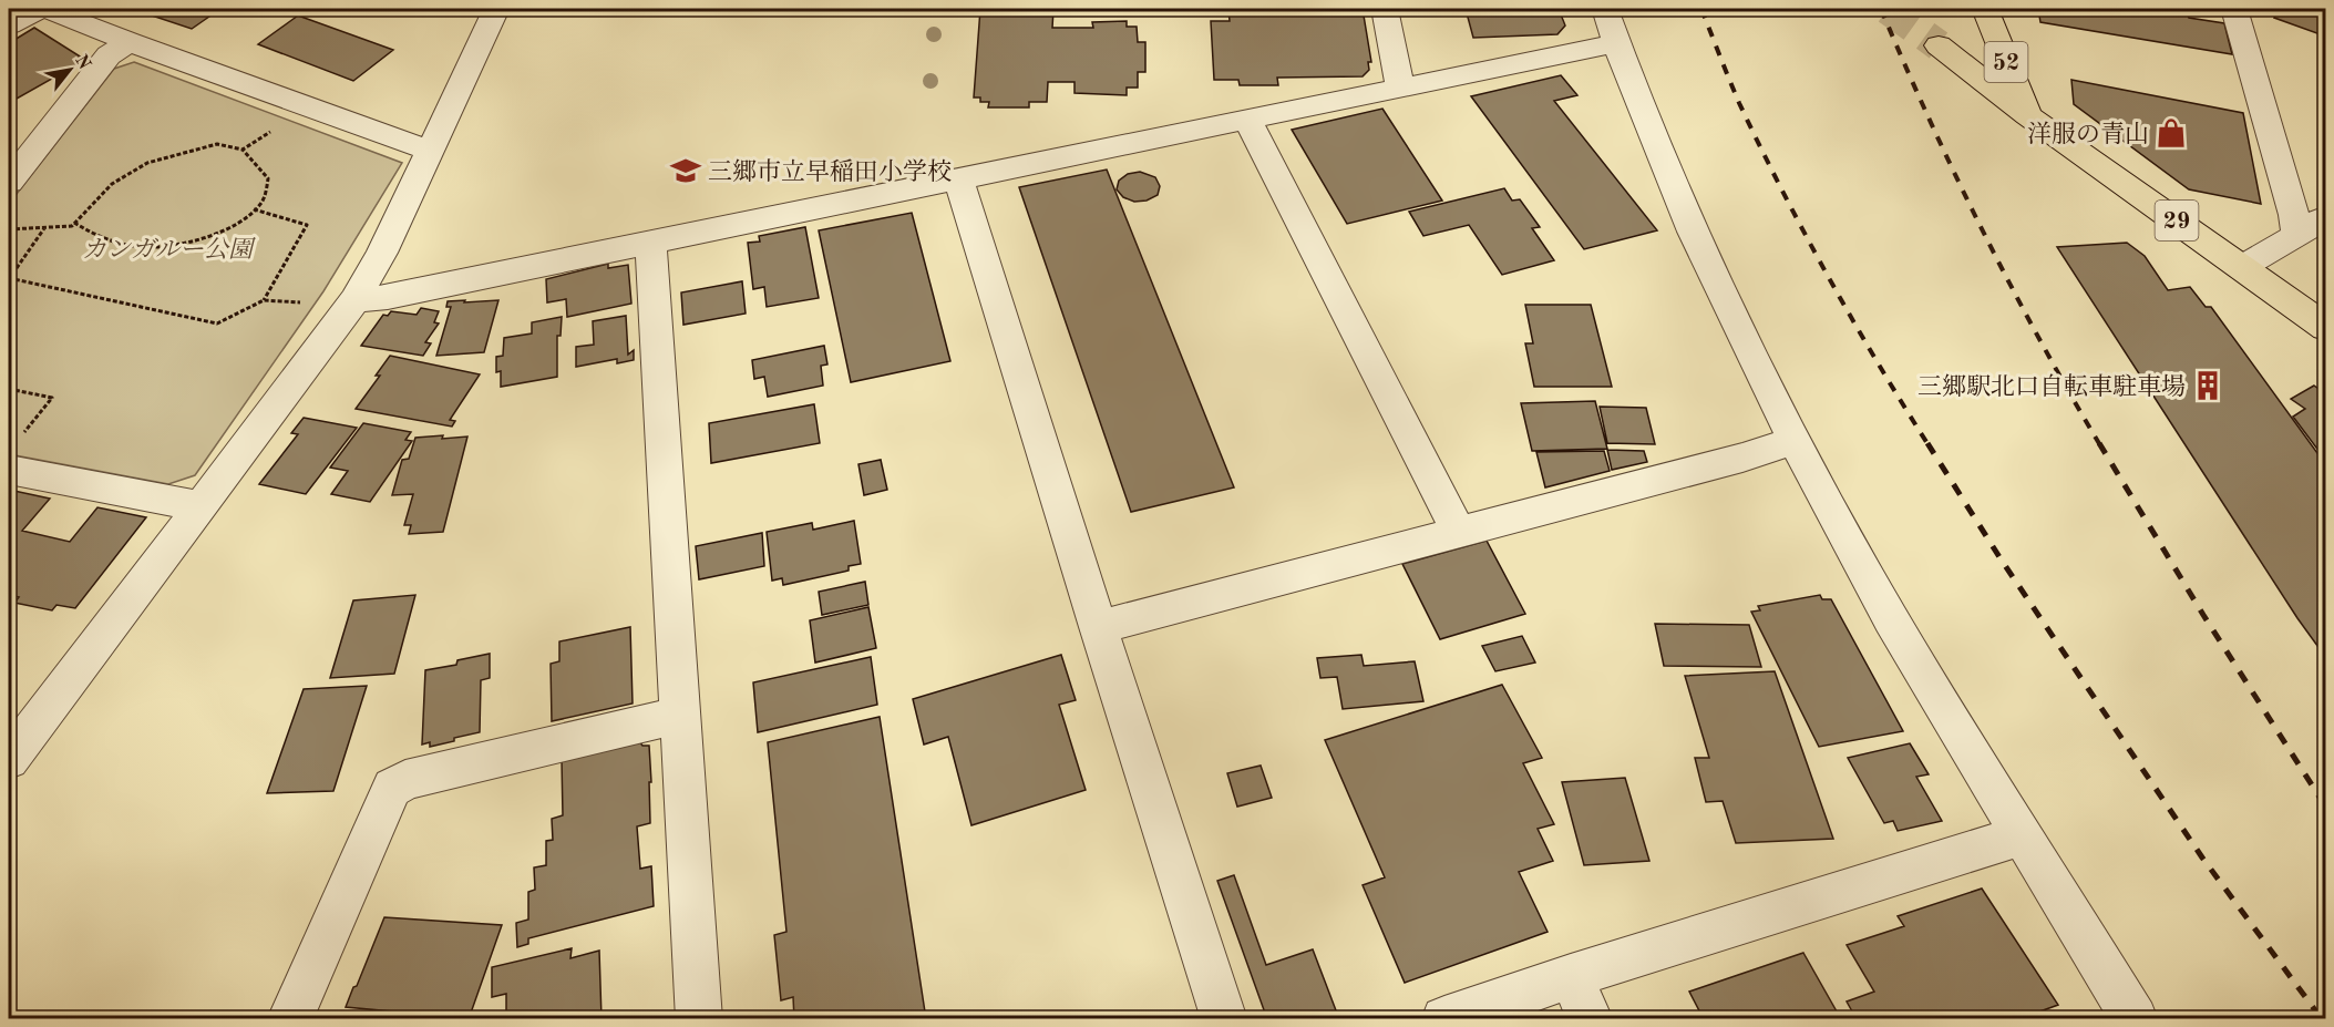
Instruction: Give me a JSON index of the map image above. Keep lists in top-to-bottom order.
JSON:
{
  "streets": {
    "main road": ["52", "29"]
  },
  "crossings": [
    ["52", "29"]
  ],
  "parks": ["カンガルー公園"],
  "places": {
    "shop": ["洋服の青山"],
    "school or university": ["三郷市立早稲田小学校"],
    "building": ["三郷駅北口自転車駐車場"]
  },
  "north": "top right"
}
